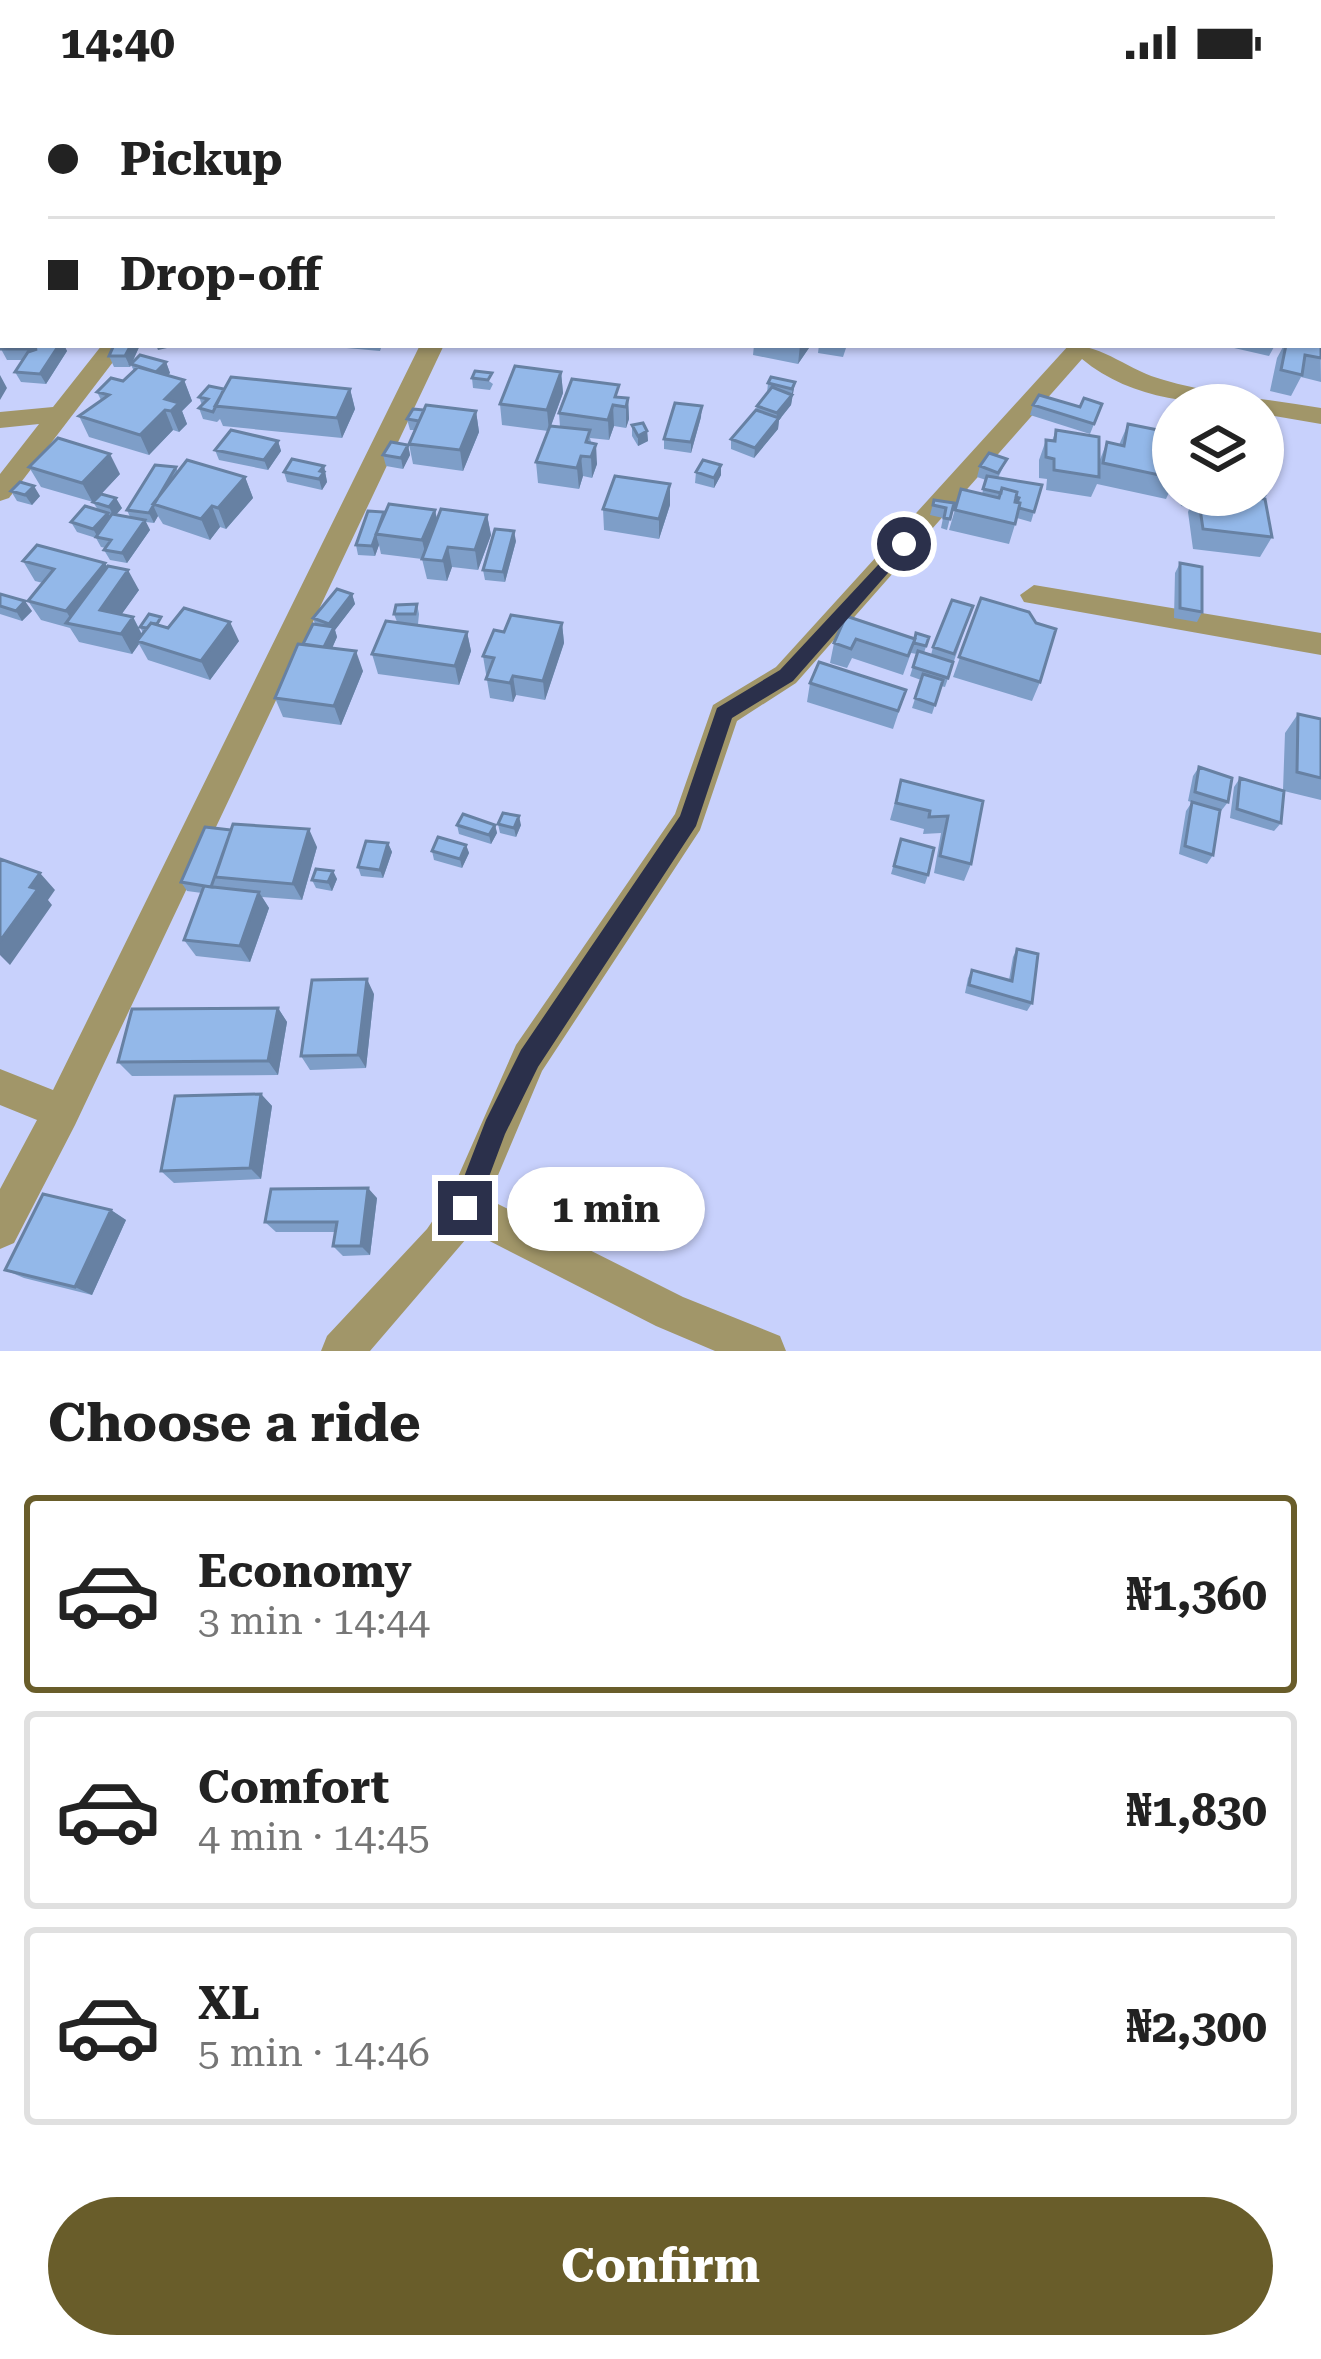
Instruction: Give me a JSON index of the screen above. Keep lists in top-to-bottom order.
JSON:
{
  "page": {
    "status": "14:40",
    "banner": ["Pickup", "Drop-off"],
    "bubble": "1 min",
    "heading": "Choose a ride",
    "list": [
      {
        "name": "Economy",
        "note": "3 min · 14:44",
        "value": "₦1,360"
      },
      {
        "name": "Comfort",
        "note": "4 min · 14:45",
        "value": "₦1,830"
      },
      {
        "name": "XL",
        "note": "5 min · 14:46",
        "value": "₦2,300"
      }
    ],
    "buttons": "Confirm"
  }
}
